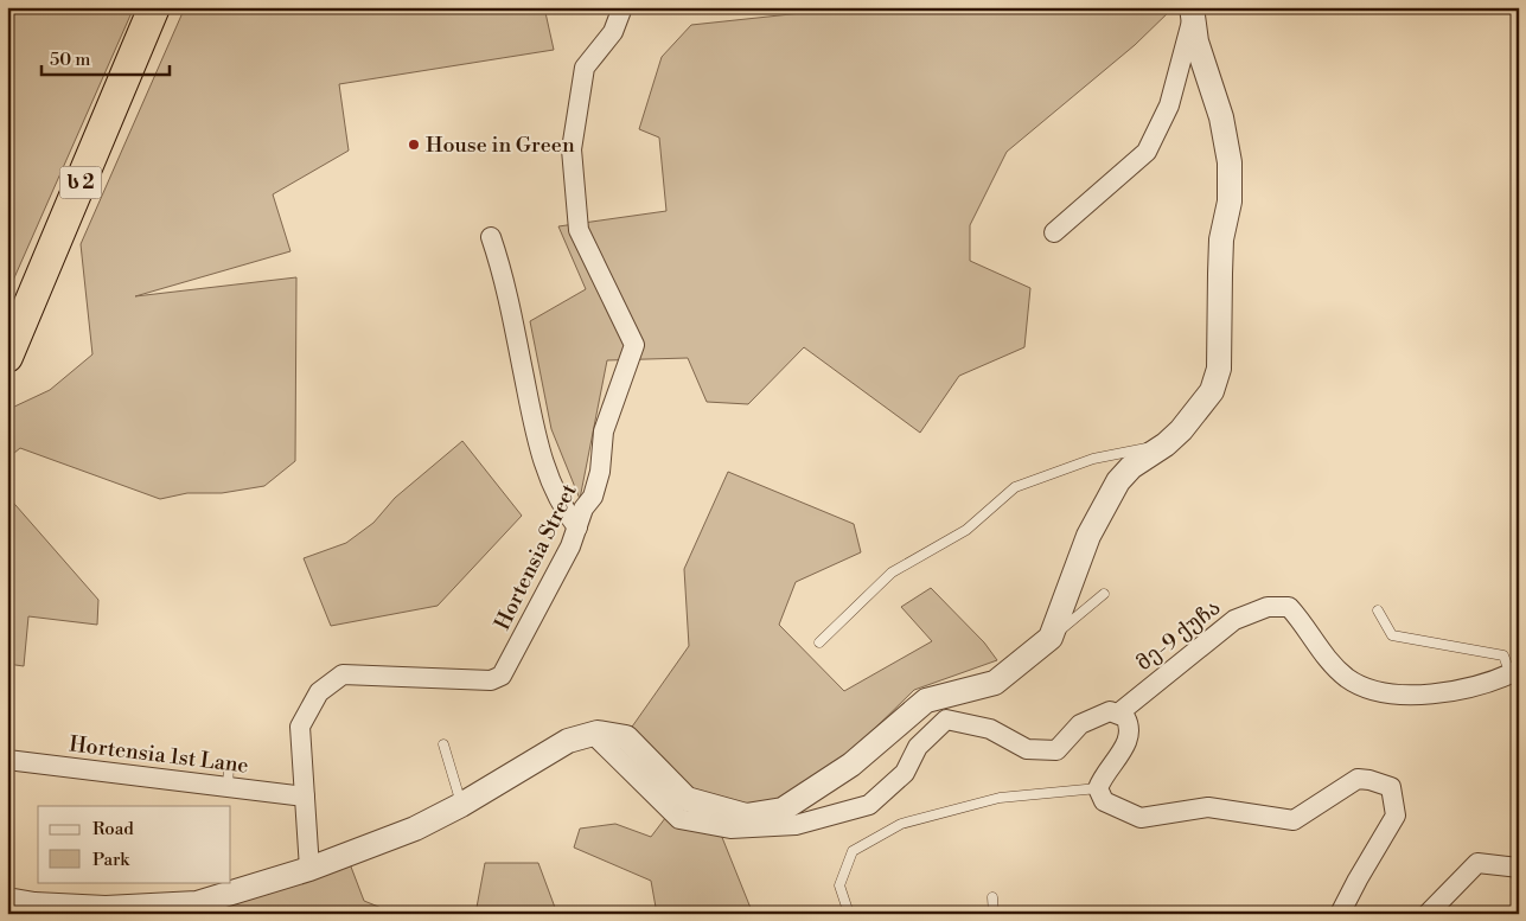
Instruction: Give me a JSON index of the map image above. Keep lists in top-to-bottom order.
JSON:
{
  "streets": {
    "highway": ["ს 2"],
    "street": ["Hortensia Street", "მე-9 ქუჩა", "Hortensia 1st Lane"]
  },
  "crossings": [
    ["Hortensia Street", "Hortensia 1st Lane"]
  ],
  "places": ["House in Green"],
  "legend": ["Road", "Park"],
  "scale_bar": "50 m"
}
